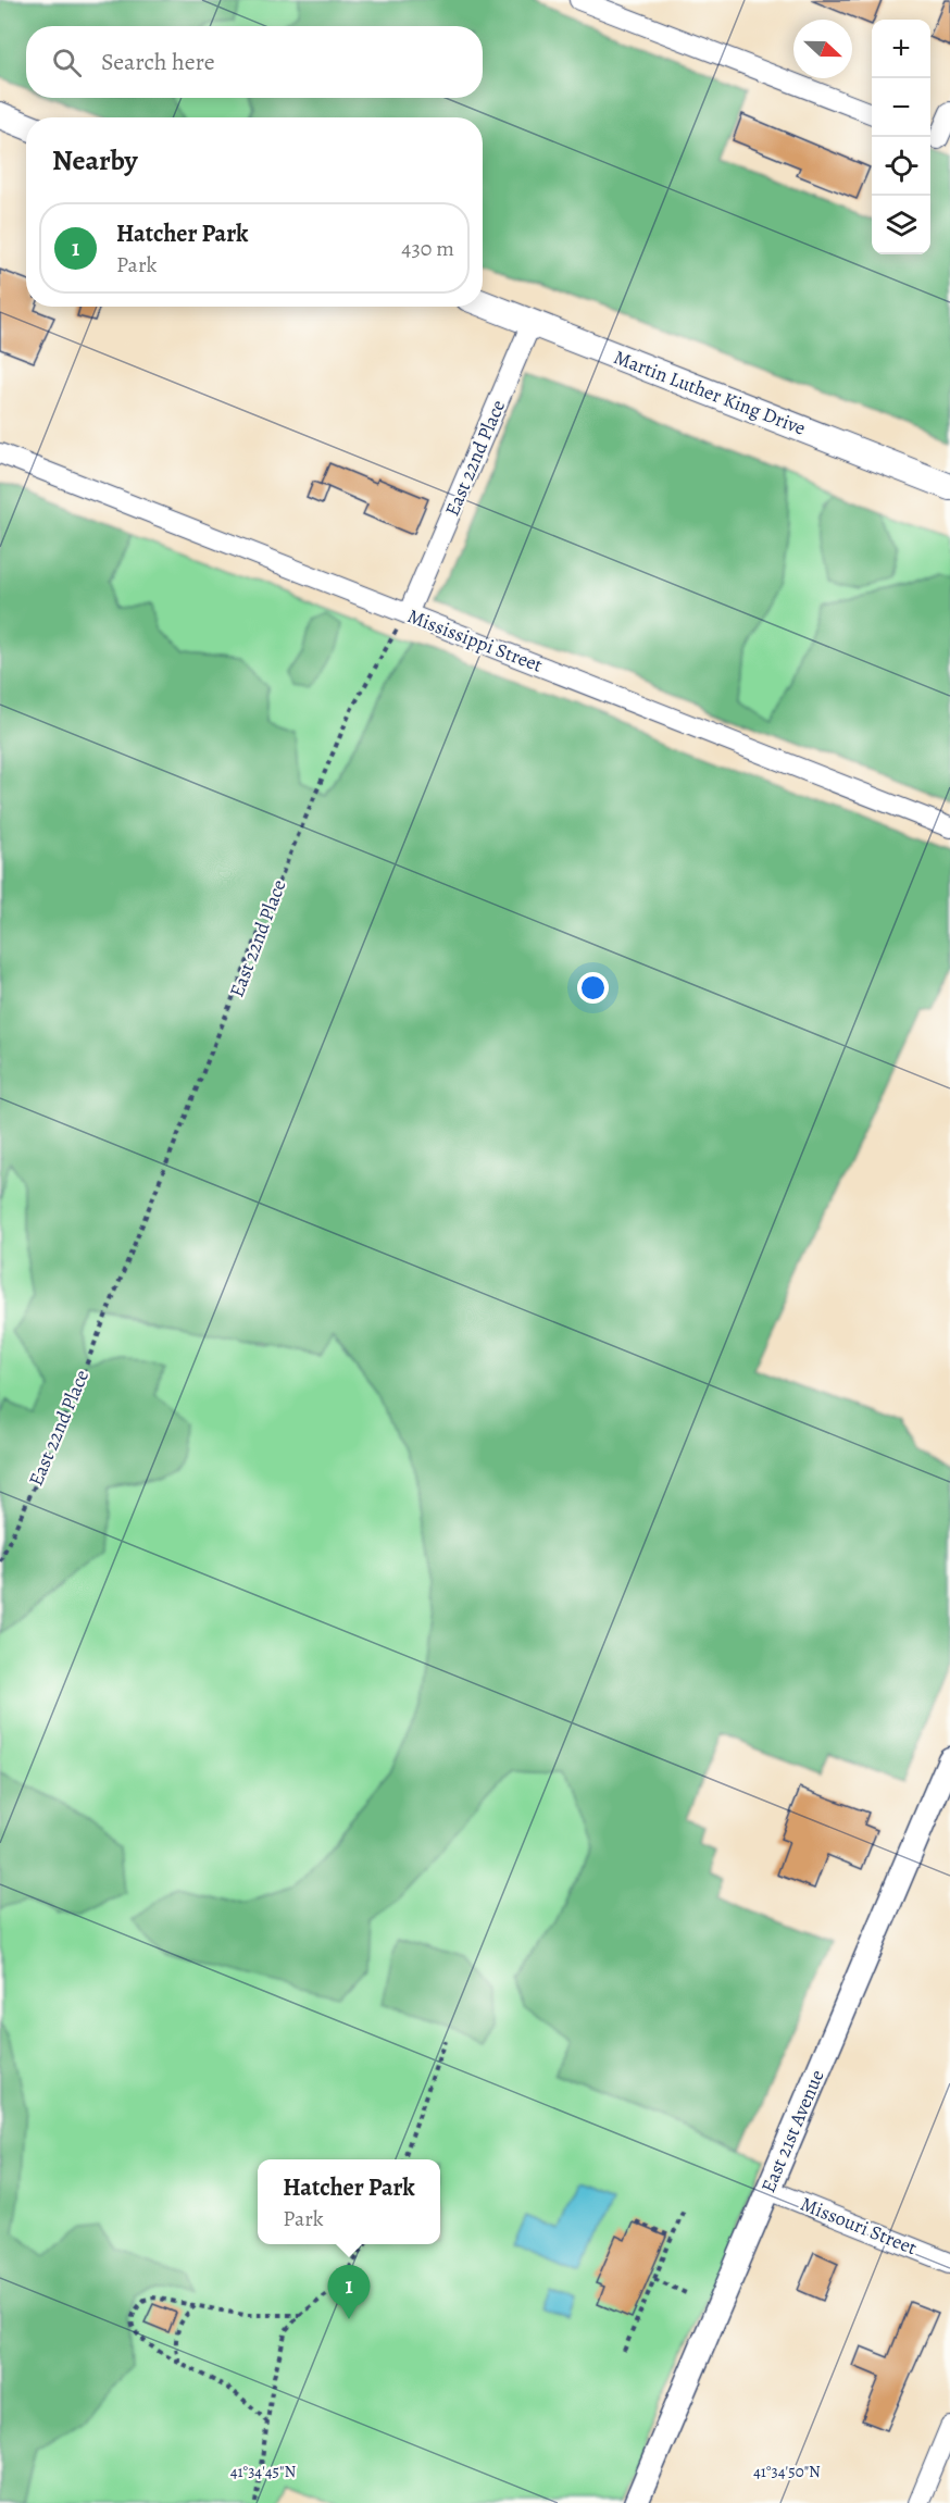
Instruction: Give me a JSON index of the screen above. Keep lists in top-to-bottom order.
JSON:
{
  "streets": {
    "main road": ["Martin Luther King Drive"],
    "street": [
      "East 22nd Place",
      "Mississippi Street",
      "East 21st Avenue",
      "Missouri Street"
    ]
  },
  "crossings": [
    ["Martin Luther King Drive", "East 22nd Place"],
    ["East 22nd Place", "Mississippi Street"],
    ["East 21st Avenue", "Missouri Street"]
  ],
  "north": "right",
  "page": {
    "map_buttons": ["+", "−"],
    "search": "Search here",
    "heading": "Nearby",
    "list": [
      {
        "mark": "1",
        "name": "Hatcher Park",
        "note": "Park",
        "value": "430 m"
      }
    ],
    "popup": ["Hatcher Park", "Park"],
    "pins": "1"
  },
  "coordinates": ["41°34'45\"N", "41°34'50\"N"]
}
